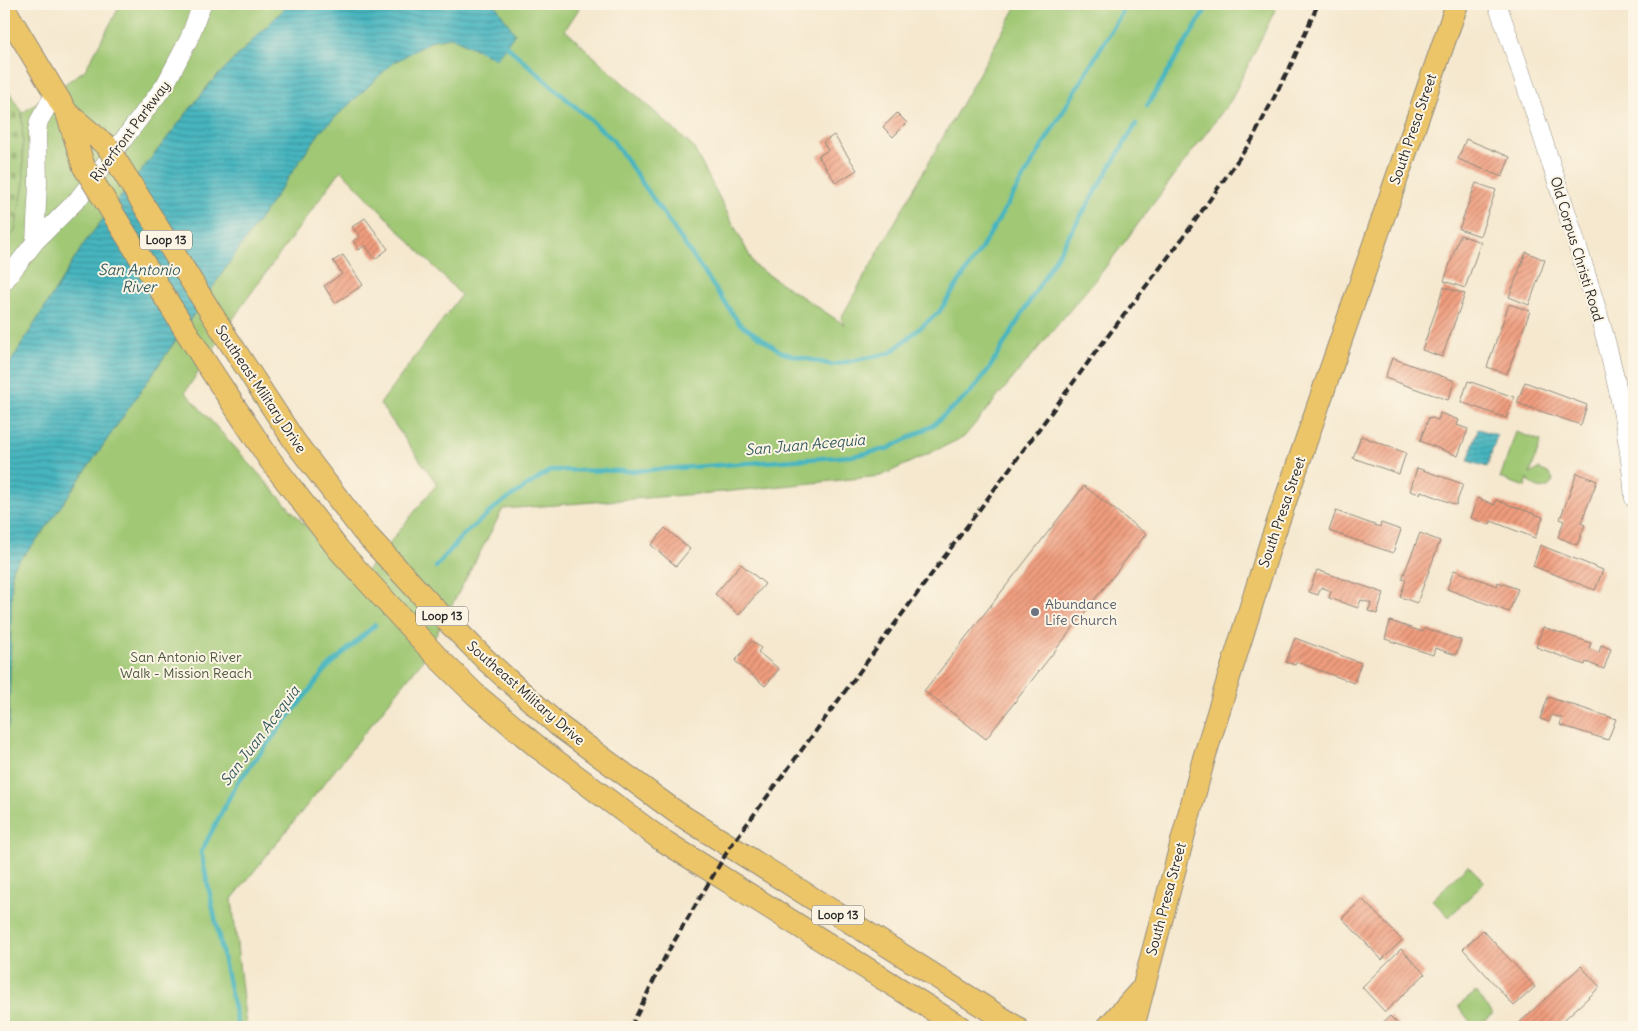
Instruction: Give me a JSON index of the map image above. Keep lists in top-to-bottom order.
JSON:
{
  "streets": {
    "main road": ["South Presa Street", "Loop 13", "Southeast Military Drive"],
    "street": ["Riverfront Parkway", "Old Corpus Christi Road"]
  },
  "water": ["San Antonio River", "San Juan Acequia"],
  "parks": ["San Antonio River Walk - Mission Reach"],
  "places": ["Abundance Life Church"]
}
